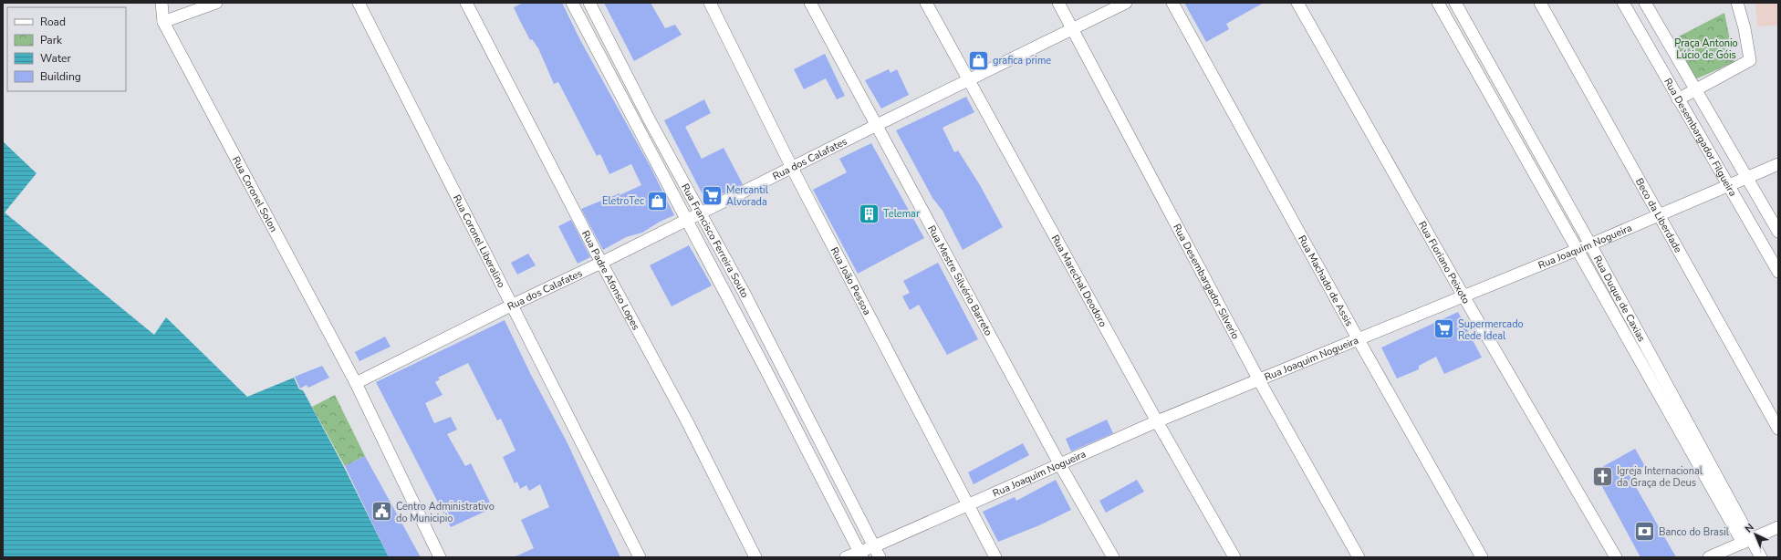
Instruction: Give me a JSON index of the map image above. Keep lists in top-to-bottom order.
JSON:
{
  "streets": {
    "street": [
      "Rua Desembargador Filgueira",
      "Rua dos Calafates",
      "Rua Coronel Solon",
      "Beco da Liberdade",
      "Rua Francisco Ferreira Souto",
      "Rua Coronel Liberalino",
      "Rua Joaquim Nogueira",
      "Rua Floriano Peixoto",
      "Rua Padre Afonso Lopes",
      "Rua Mestre Silvério Barreto",
      "Rua Marechal Deodoro",
      "Rua João Pessoa",
      "Rua Desembargador Silverio",
      "Rua Machado de Assis",
      "Rua Duque de Caxias"
    ]
  },
  "crossings": [
    ["Rua Desembargador Filgueira", "Rua Joaquim Nogueira"],
    ["Rua dos Calafates", "Rua Coronel Solon"],
    ["Rua dos Calafates", "Rua Francisco Ferreira Souto"],
    ["Rua dos Calafates", "Rua Coronel Liberalino"],
    ["Rua dos Calafates", "Rua Padre Afonso Lopes"],
    ["Rua dos Calafates", "Rua Mestre Silvério Barreto"],
    ["Rua dos Calafates", "Rua Marechal Deodoro"],
    ["Rua dos Calafates", "Rua João Pessoa"],
    ["Rua dos Calafates", "Rua Desembargador Silverio"],
    ["Beco da Liberdade", "Rua Joaquim Nogueira"],
    ["Rua Francisco Ferreira Souto", "Rua Joaquim Nogueira"],
    ["Rua Joaquim Nogueira", "Rua Floriano Peixoto"],
    ["Rua Joaquim Nogueira", "Rua Mestre Silvério Barreto"],
    ["Rua Joaquim Nogueira", "Rua Marechal Deodoro"],
    ["Rua Joaquim Nogueira", "Rua João Pessoa"],
    ["Rua Joaquim Nogueira", "Rua Desembargador Silverio"],
    ["Rua Joaquim Nogueira", "Rua Machado de Assis"],
    ["Rua Joaquim Nogueira", "Rua Duque de Caxias"]
  ],
  "parks": ["Praça Antonio Lúcio de Góis"],
  "places": {
    "shop": ["grafica prime", "EletroTec"],
    "supermarket": ["Mercantil Alvorada", "Supermercado Rede Ideal"],
    "building": ["Telemar"],
    "church": ["Igreja Internacional da Graça de Deus"],
    "public building": ["Centro Administrativo do Municipio"],
    "bank": ["Banco do Brasil"]
  },
  "legend": [
    "Road",
    "Park",
    "Water",
    "Building"
  ],
  "north": "top left"
}
